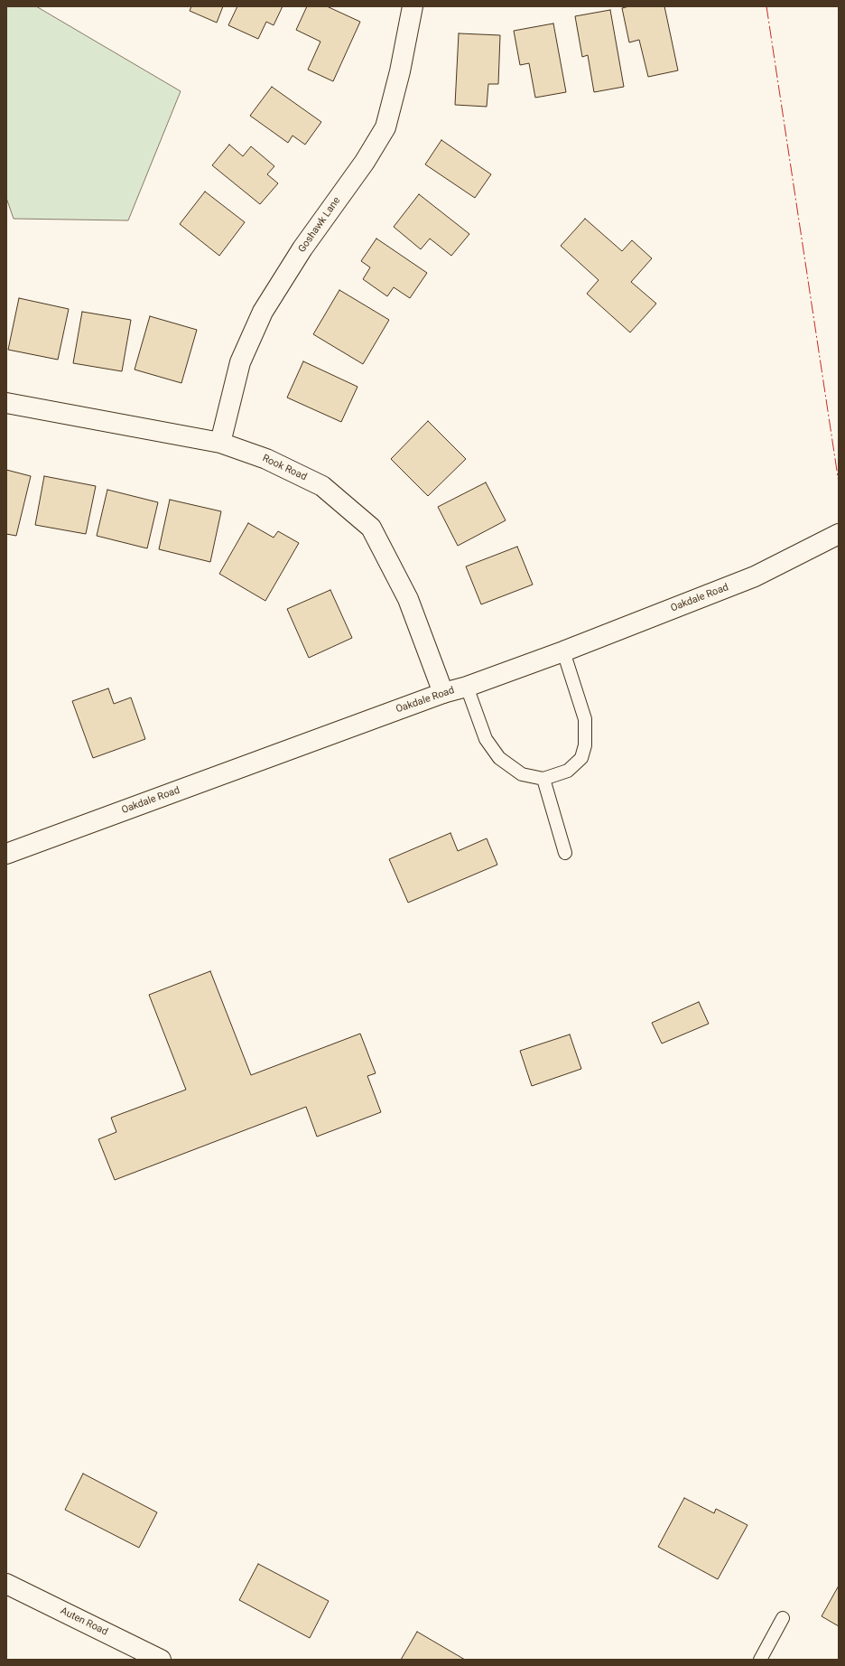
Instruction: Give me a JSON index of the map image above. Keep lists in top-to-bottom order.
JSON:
{
  "streets": {
    "street": [
      "Goshawk Lane",
      "Rook Road",
      "Oakdale Road",
      "Auten Road"
    ]
  },
  "crossings": [
    ["Goshawk Lane", "Rook Road"],
    ["Rook Road", "Oakdale Road"]
  ]
}
